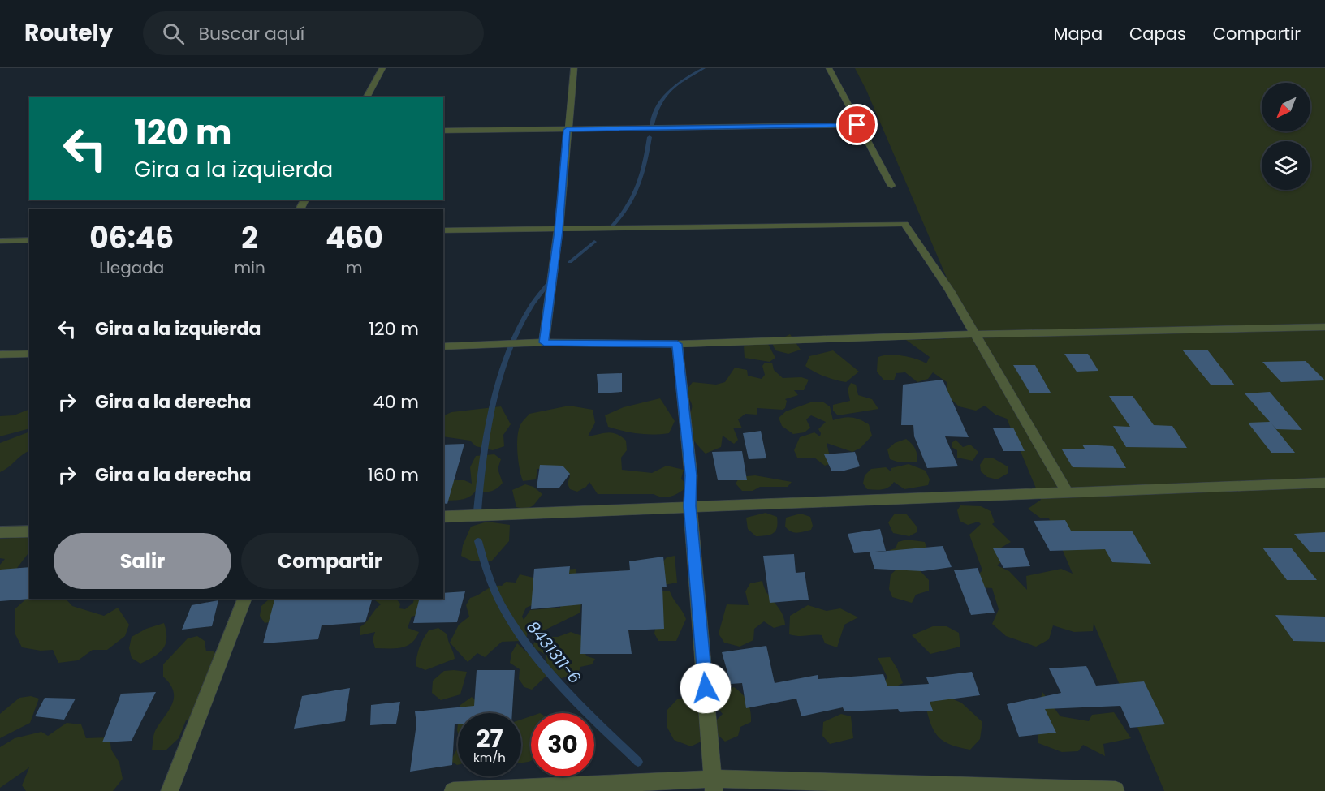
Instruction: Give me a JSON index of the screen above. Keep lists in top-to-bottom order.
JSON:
{
  "water": ["8431311-6"],
  "north": "bottom left",
  "page": {
    "header": "Routely",
    "search": "Buscar aquí",
    "nav": ["Mapa", "Capas", "Compartir"],
    "turn": ["120 m", "Gira a la izquierda"],
    "eta": [
      "06:46",
      "Llegada",
      "2",
      "min",
      "460",
      "m"
    ],
    "list": [
      {
        "name": "Gira a la izquierda",
        "value": "120 m"
      },
      {
        "name": "Gira a la derecha",
        "value": "40 m"
      },
      {
        "name": "Gira a la derecha",
        "value": "160 m"
      }
    ],
    "buttons": ["Salir", "Compartir"],
    "speed": "27 km/h",
    "limit": "30"
  }
}
